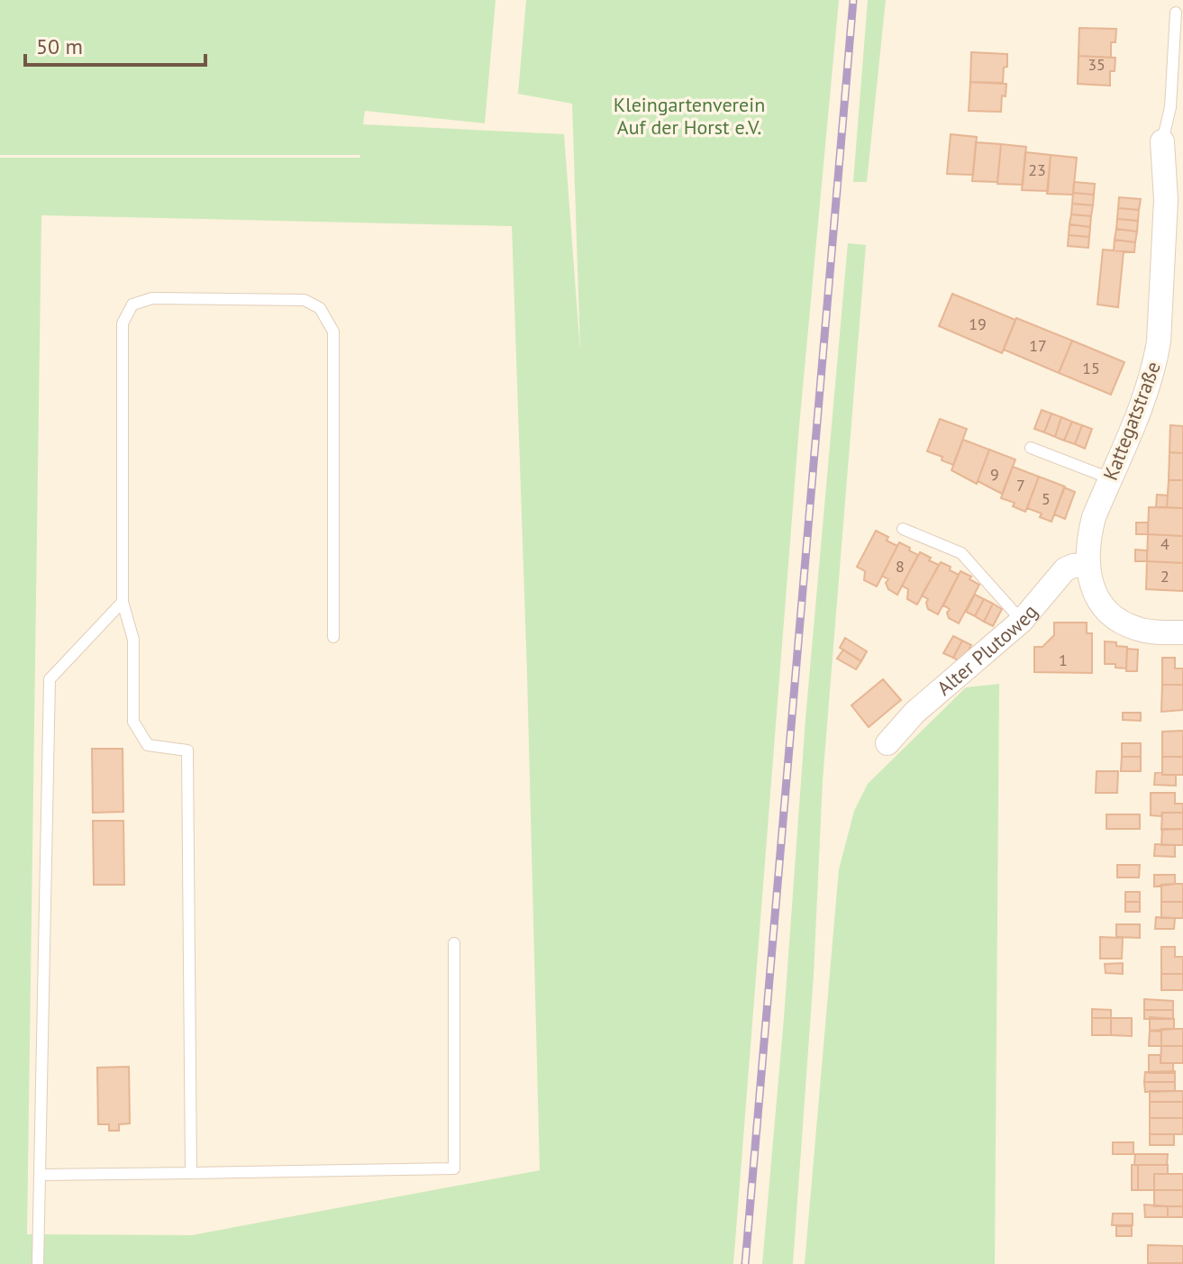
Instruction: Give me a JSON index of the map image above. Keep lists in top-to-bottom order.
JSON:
{
  "streets": {
    "street": ["Kattegatstraße", "Alter Plutoweg"]
  },
  "crossings": [
    ["Kattegatstraße", "Alter Plutoweg"]
  ],
  "parks": ["Kleingartenverein Auf der Horst e.V."],
  "house_numbers": [
    "35",
    "23",
    "19",
    "17",
    "15",
    "9",
    "7",
    "5",
    "4",
    "8",
    "2",
    "1"
  ],
  "scale_bar": "50 m"
}
